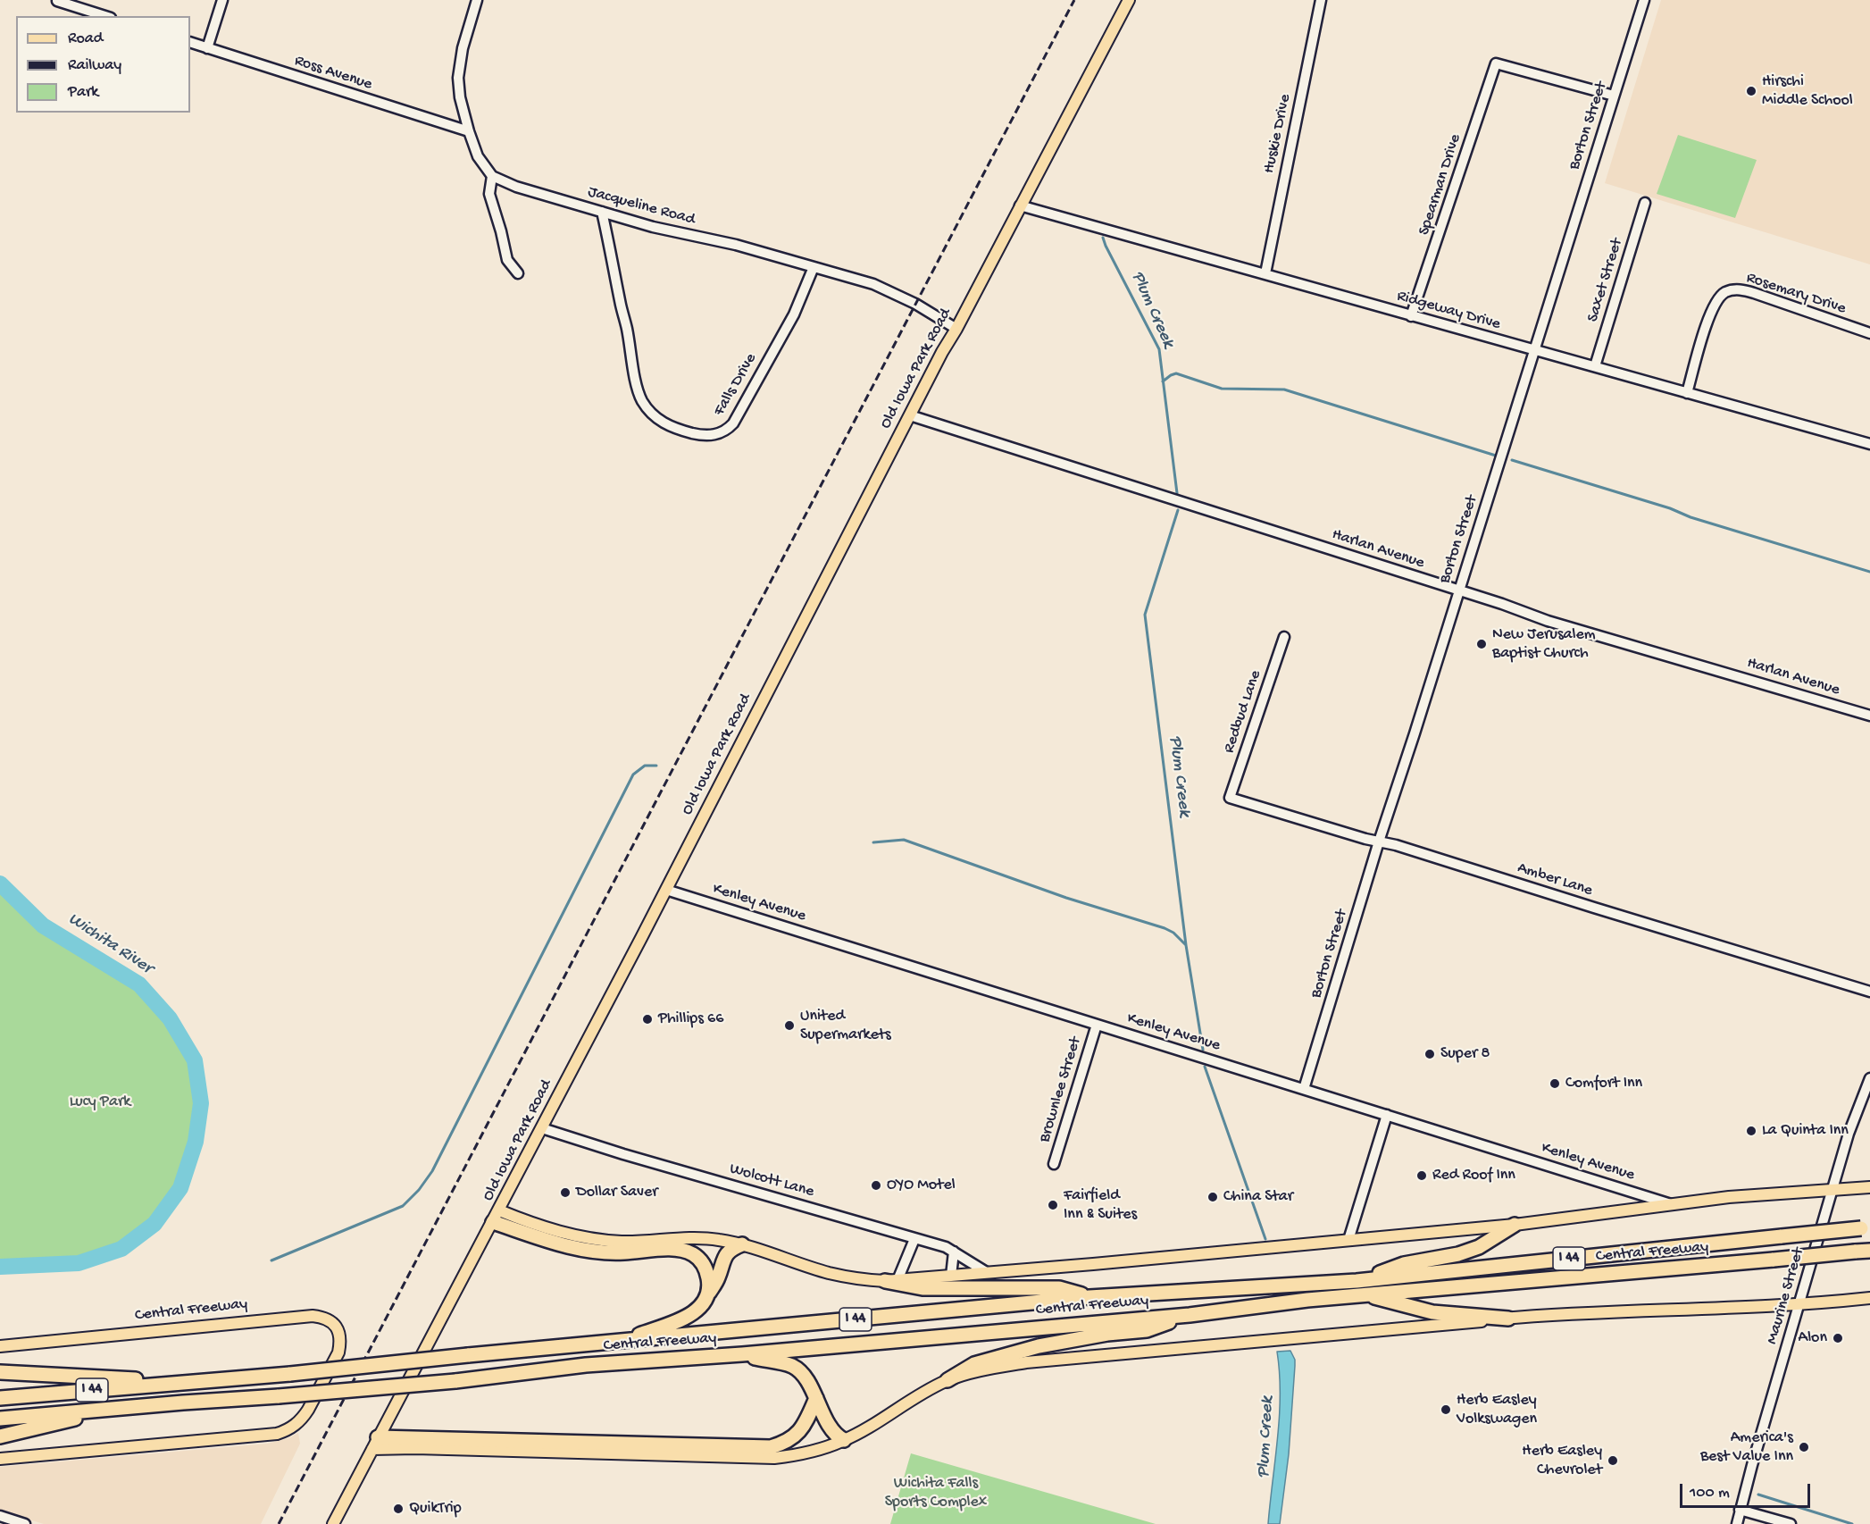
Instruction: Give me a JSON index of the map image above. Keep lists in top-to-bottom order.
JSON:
{
  "streets": {
    "highway": ["Central Freeway", "I 44"],
    "main road": ["Old Iowa Park Road"],
    "street": [
      "Ross Avenue",
      "Borton Street",
      "Huskie Drive",
      "Spearman Drive",
      "Jacqueline Road",
      "Saxet Street",
      "Rosemary Drive",
      "Ridgeway Drive",
      "Falls Drive",
      "Harlan Avenue",
      "Redbud Lane",
      "Amber Lane",
      "Kenley Avenue",
      "Brownlee Street",
      "Wolcott Lane",
      "Maurine Street"
    ]
  },
  "crossings": [
    ["Borton Street", "Spearman Drive"],
    ["Borton Street", "Ridgeway Drive"],
    ["Borton Street", "Harlan Avenue"],
    ["Borton Street", "Amber Lane"],
    ["Borton Street", "Kenley Avenue"],
    ["Huskie Drive", "Ridgeway Drive"],
    ["Spearman Drive", "Ridgeway Drive"],
    ["Jacqueline Road", "Old Iowa Park Road"],
    ["Jacqueline Road", "Falls Drive"],
    ["Saxet Street", "Ridgeway Drive"],
    ["Rosemary Drive", "Ridgeway Drive"],
    ["Ridgeway Drive", "Old Iowa Park Road"],
    ["Old Iowa Park Road", "Harlan Avenue"],
    ["Old Iowa Park Road", "Kenley Avenue"],
    ["Old Iowa Park Road", "Wolcott Lane"],
    ["Redbud Lane", "Amber Lane"],
    ["Kenley Avenue", "Brownlee Street"]
  ],
  "water": ["Plum Creek", "Wichita River"],
  "parks": ["Lucy Park", "Wichita Falls Sports Complex"],
  "places": [
    "Hirschi Middle School",
    "New Jerusalem Baptist Church",
    "Phillips 66",
    "United Supermarkets",
    "Super 8",
    "Comfort Inn",
    "La Quinta Inn",
    "Red Roof Inn",
    "OYO Motel",
    "Dollar Saver",
    "China Star",
    "Fairfield Inn & Suites",
    "Alon",
    "Herb Easley Volkswagen",
    "America's Best Value Inn",
    "Herb Easley Chevrolet",
    "QuikTrip"
  ],
  "legend": ["Road", "Railway", "Park"],
  "scale_bar": "100 m"
}
